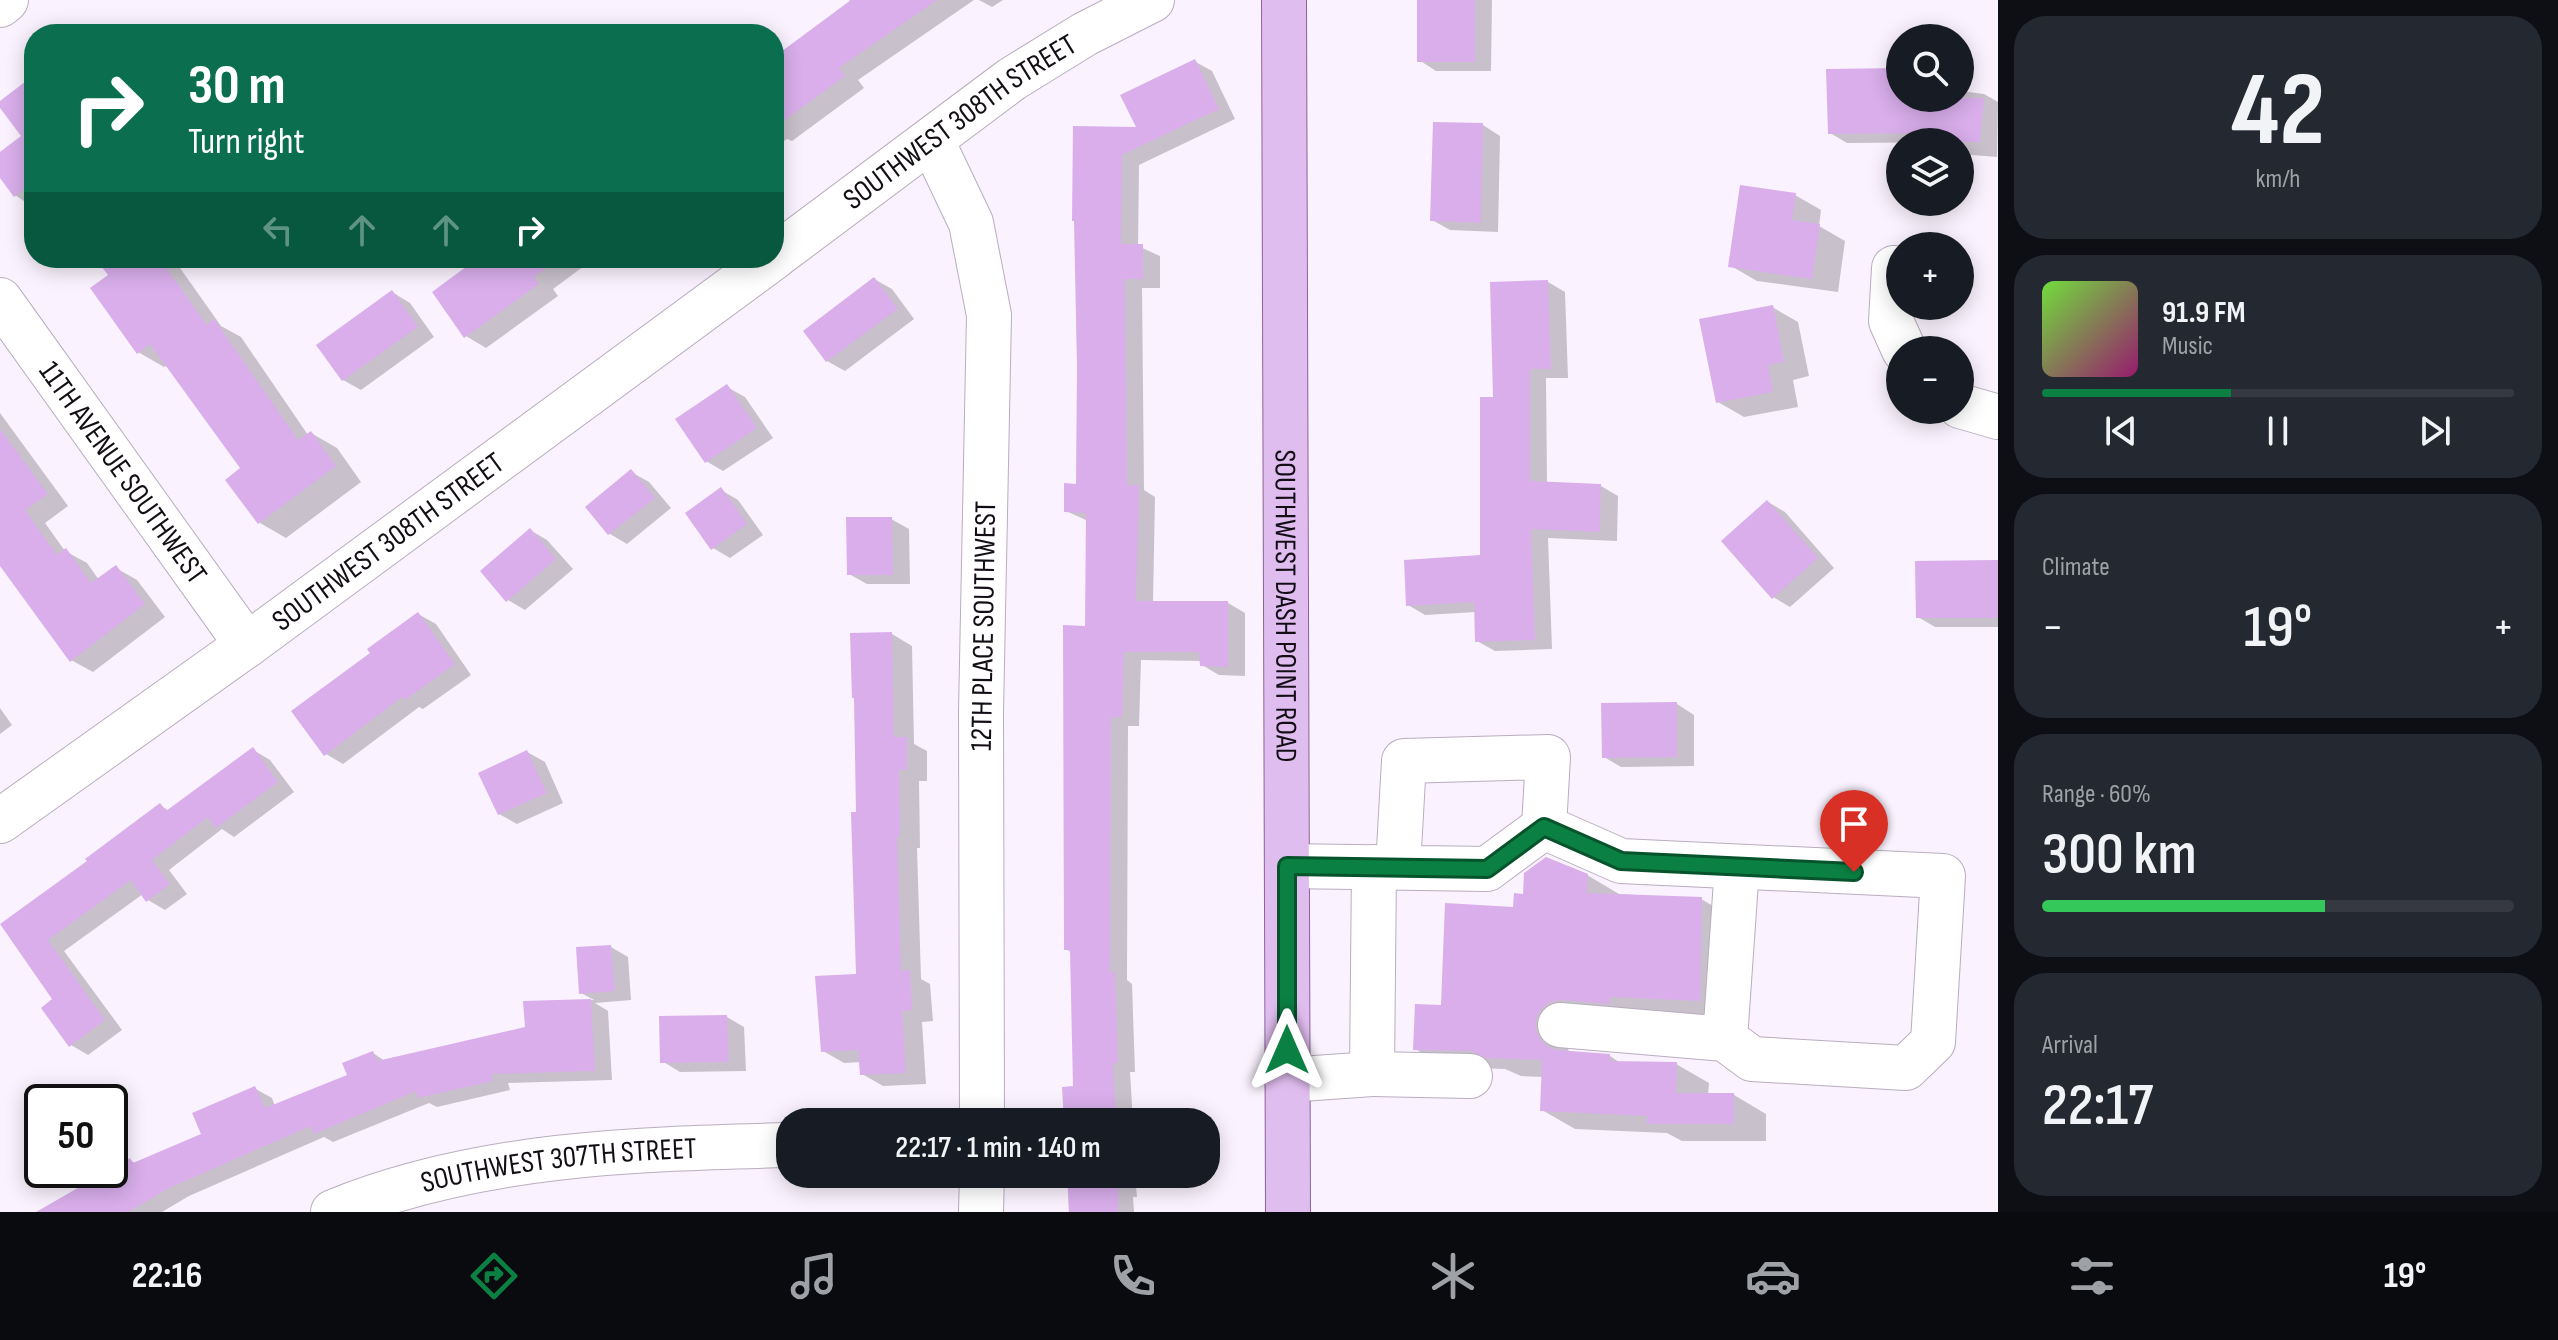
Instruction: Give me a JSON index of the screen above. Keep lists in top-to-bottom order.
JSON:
{
  "streets": {
    "main road": ["SOUTHWEST DASH POINT ROAD"],
    "street": [
      "SOUTHWEST 308TH STREET",
      "11TH AVENUE SOUTHWEST",
      "12TH PLACE SOUTHWEST",
      "SOUTHWEST 307TH STREET"
    ]
  },
  "crossings": [
    ["SOUTHWEST 308TH STREET", "11TH AVENUE SOUTHWEST"],
    ["SOUTHWEST 308TH STREET", "12TH PLACE SOUTHWEST"]
  ],
  "page": {
    "tile": [
      ["42", "km/h"],
      "Climate",
      ["Range · 60%", "300 km"],
      ["Arrival", "22:17"]
    ],
    "map_buttons": ["+", "−"],
    "turn": ["30 m", "Turn right"],
    "song": ["91.9 FM", "Music"],
    "heat": ["−", "19°", "+"],
    "limit": "50",
    "trip": "22:17 · 1 min · 140 m",
    "tabs": ["22:16", "19°"]
  }
}
